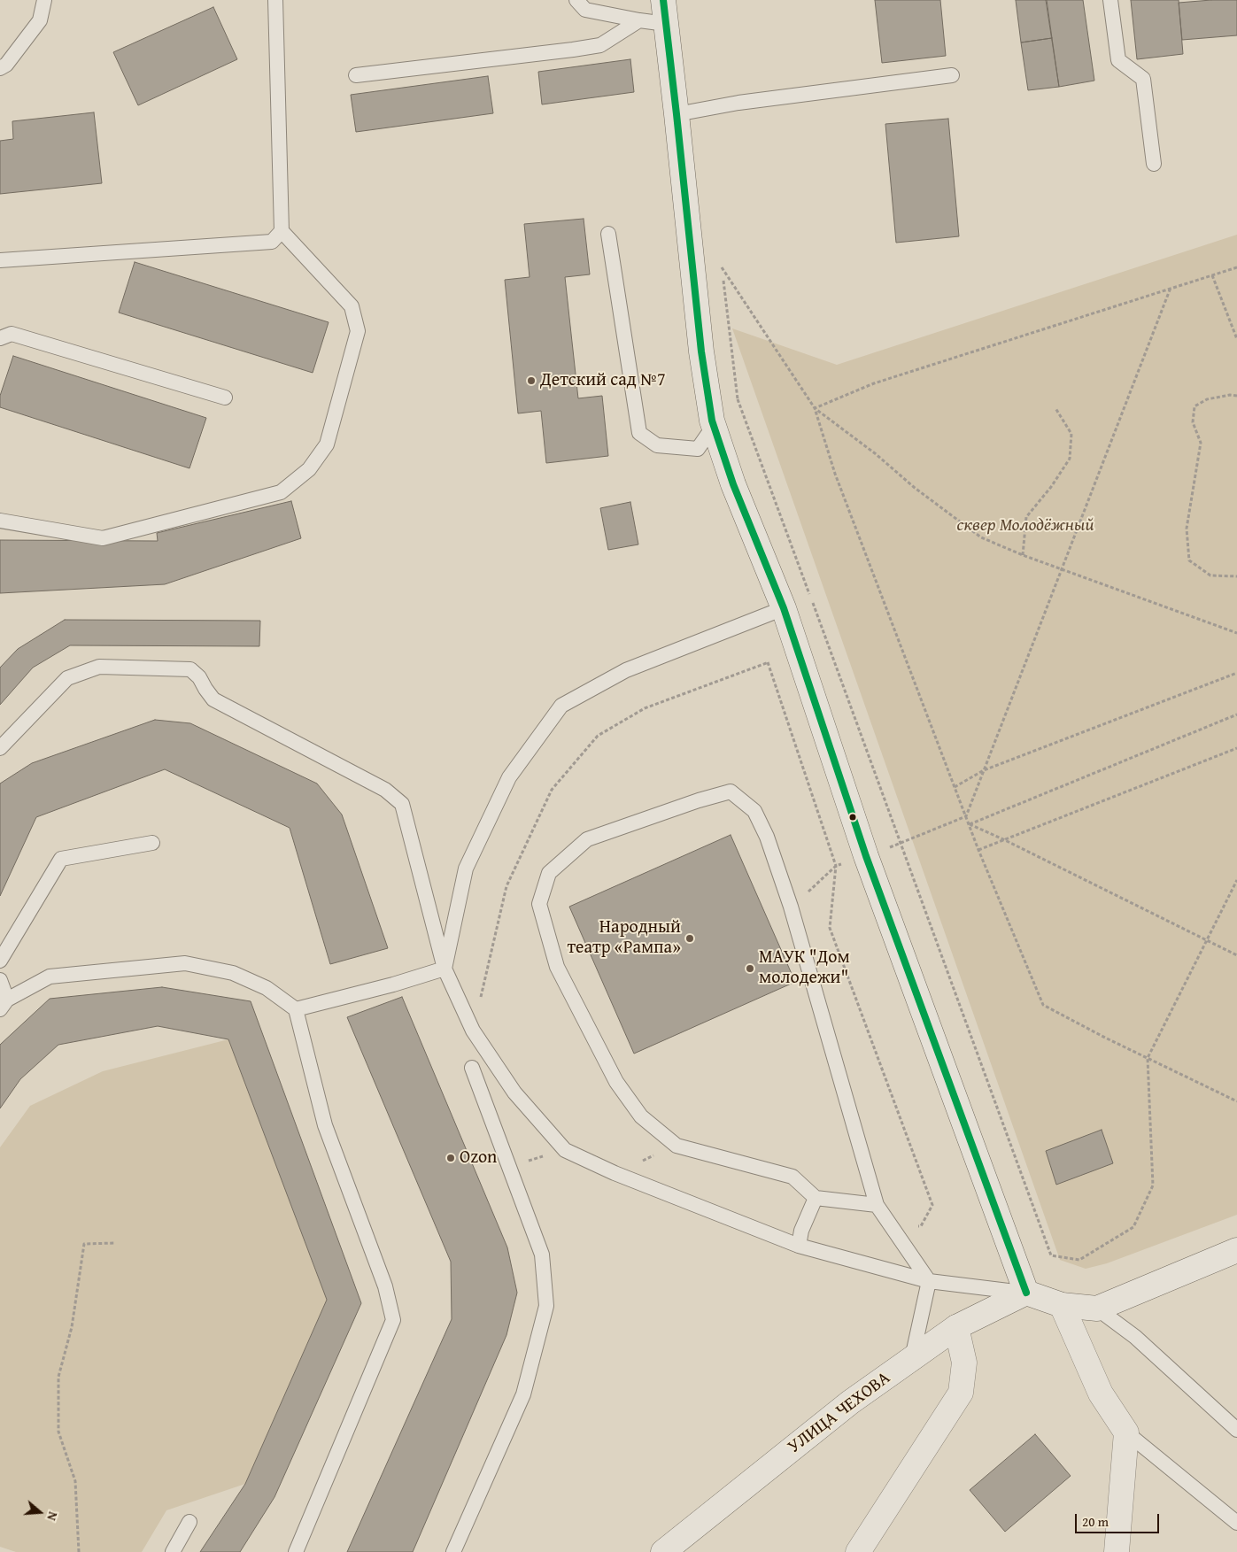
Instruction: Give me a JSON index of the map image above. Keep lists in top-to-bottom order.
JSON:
{
  "streets": {
    "street": ["УЛИЦА ЧЕХОВА"]
  },
  "parks": ["сквер Молодёжный"],
  "places": [
    "Детский сад №7",
    "Народный театр «Рампа»",
    "МАУК \"Дом молодежи\"",
    "Ozon"
  ],
  "scale_bar": "20 m",
  "north": "right"
}
